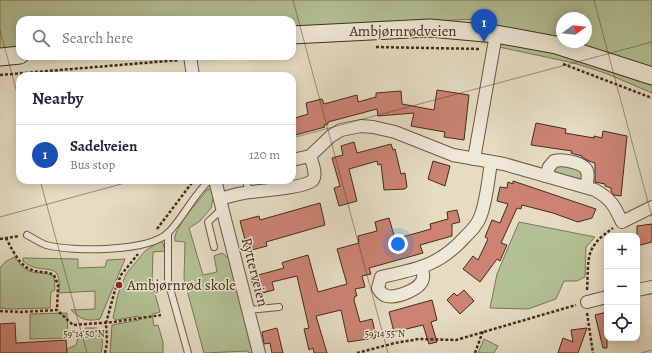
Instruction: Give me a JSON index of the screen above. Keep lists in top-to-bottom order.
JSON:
{
  "streets": {
    "street": ["Ambjørnrødveien", "Rytterveien"]
  },
  "places": ["Ambjørnrød skole"],
  "north": "right",
  "page": {
    "pins": "1",
    "search": "Search here",
    "heading": "Nearby",
    "list": [
      {
        "mark": "1",
        "name": "Sadelveien",
        "note": "Bus stop",
        "value": "120 m"
      }
    ],
    "map_buttons": ["+", "−"]
  },
  "coordinates": ["59°14'50\"N", "59°14'55\"N"]
}
